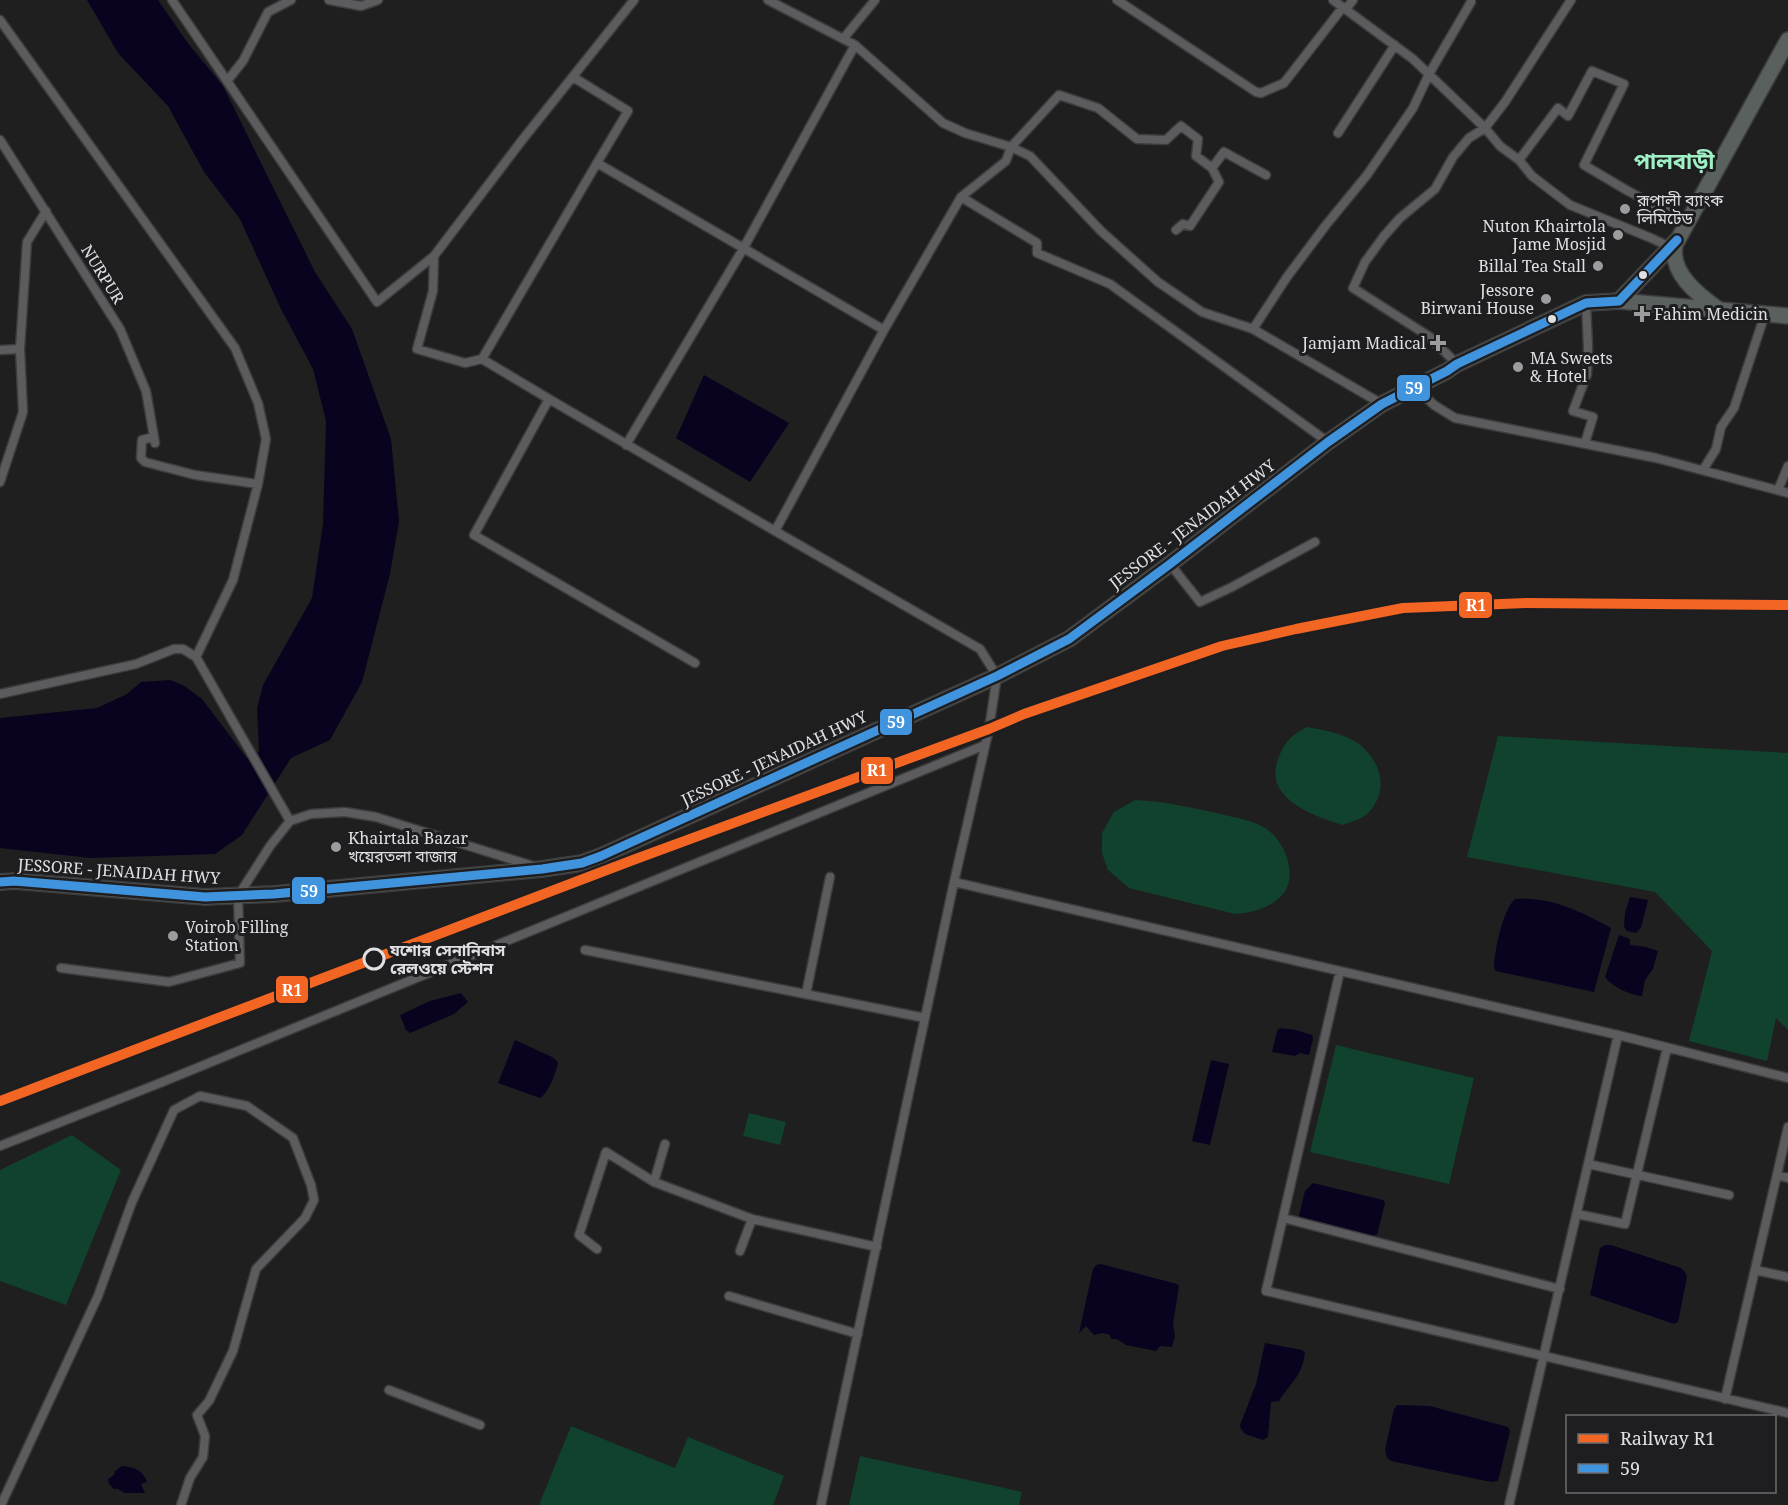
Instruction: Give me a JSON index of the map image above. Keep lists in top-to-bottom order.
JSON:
{
  "streets": {
    "highway": ["JESSORE - JENAIDAH HWY"],
    "street": ["NURPUR"]
  },
  "districts": ["পালবাড়ী"],
  "places": {
    "other": [
      "রূপালী ব্যাংক লিমিটেড",
      "Nuton Khairtola Jame Mosjid",
      "Billal Tea Stall",
      "Jessore Birwani House",
      "MA Sweets & Hotel",
      "Khairtala Bazar খয়েরতলা বাজার",
      "Voirob Filling Station",
      "যশোর সেনানিবাস রেলওয়ে স্টেশন"
    ],
    "health": ["Fahim Medicin", "Jamjam Madical"]
  },
  "lines": ["transit line 59", "rail line R1"],
  "legend": ["Railway R1", "59"]
}
